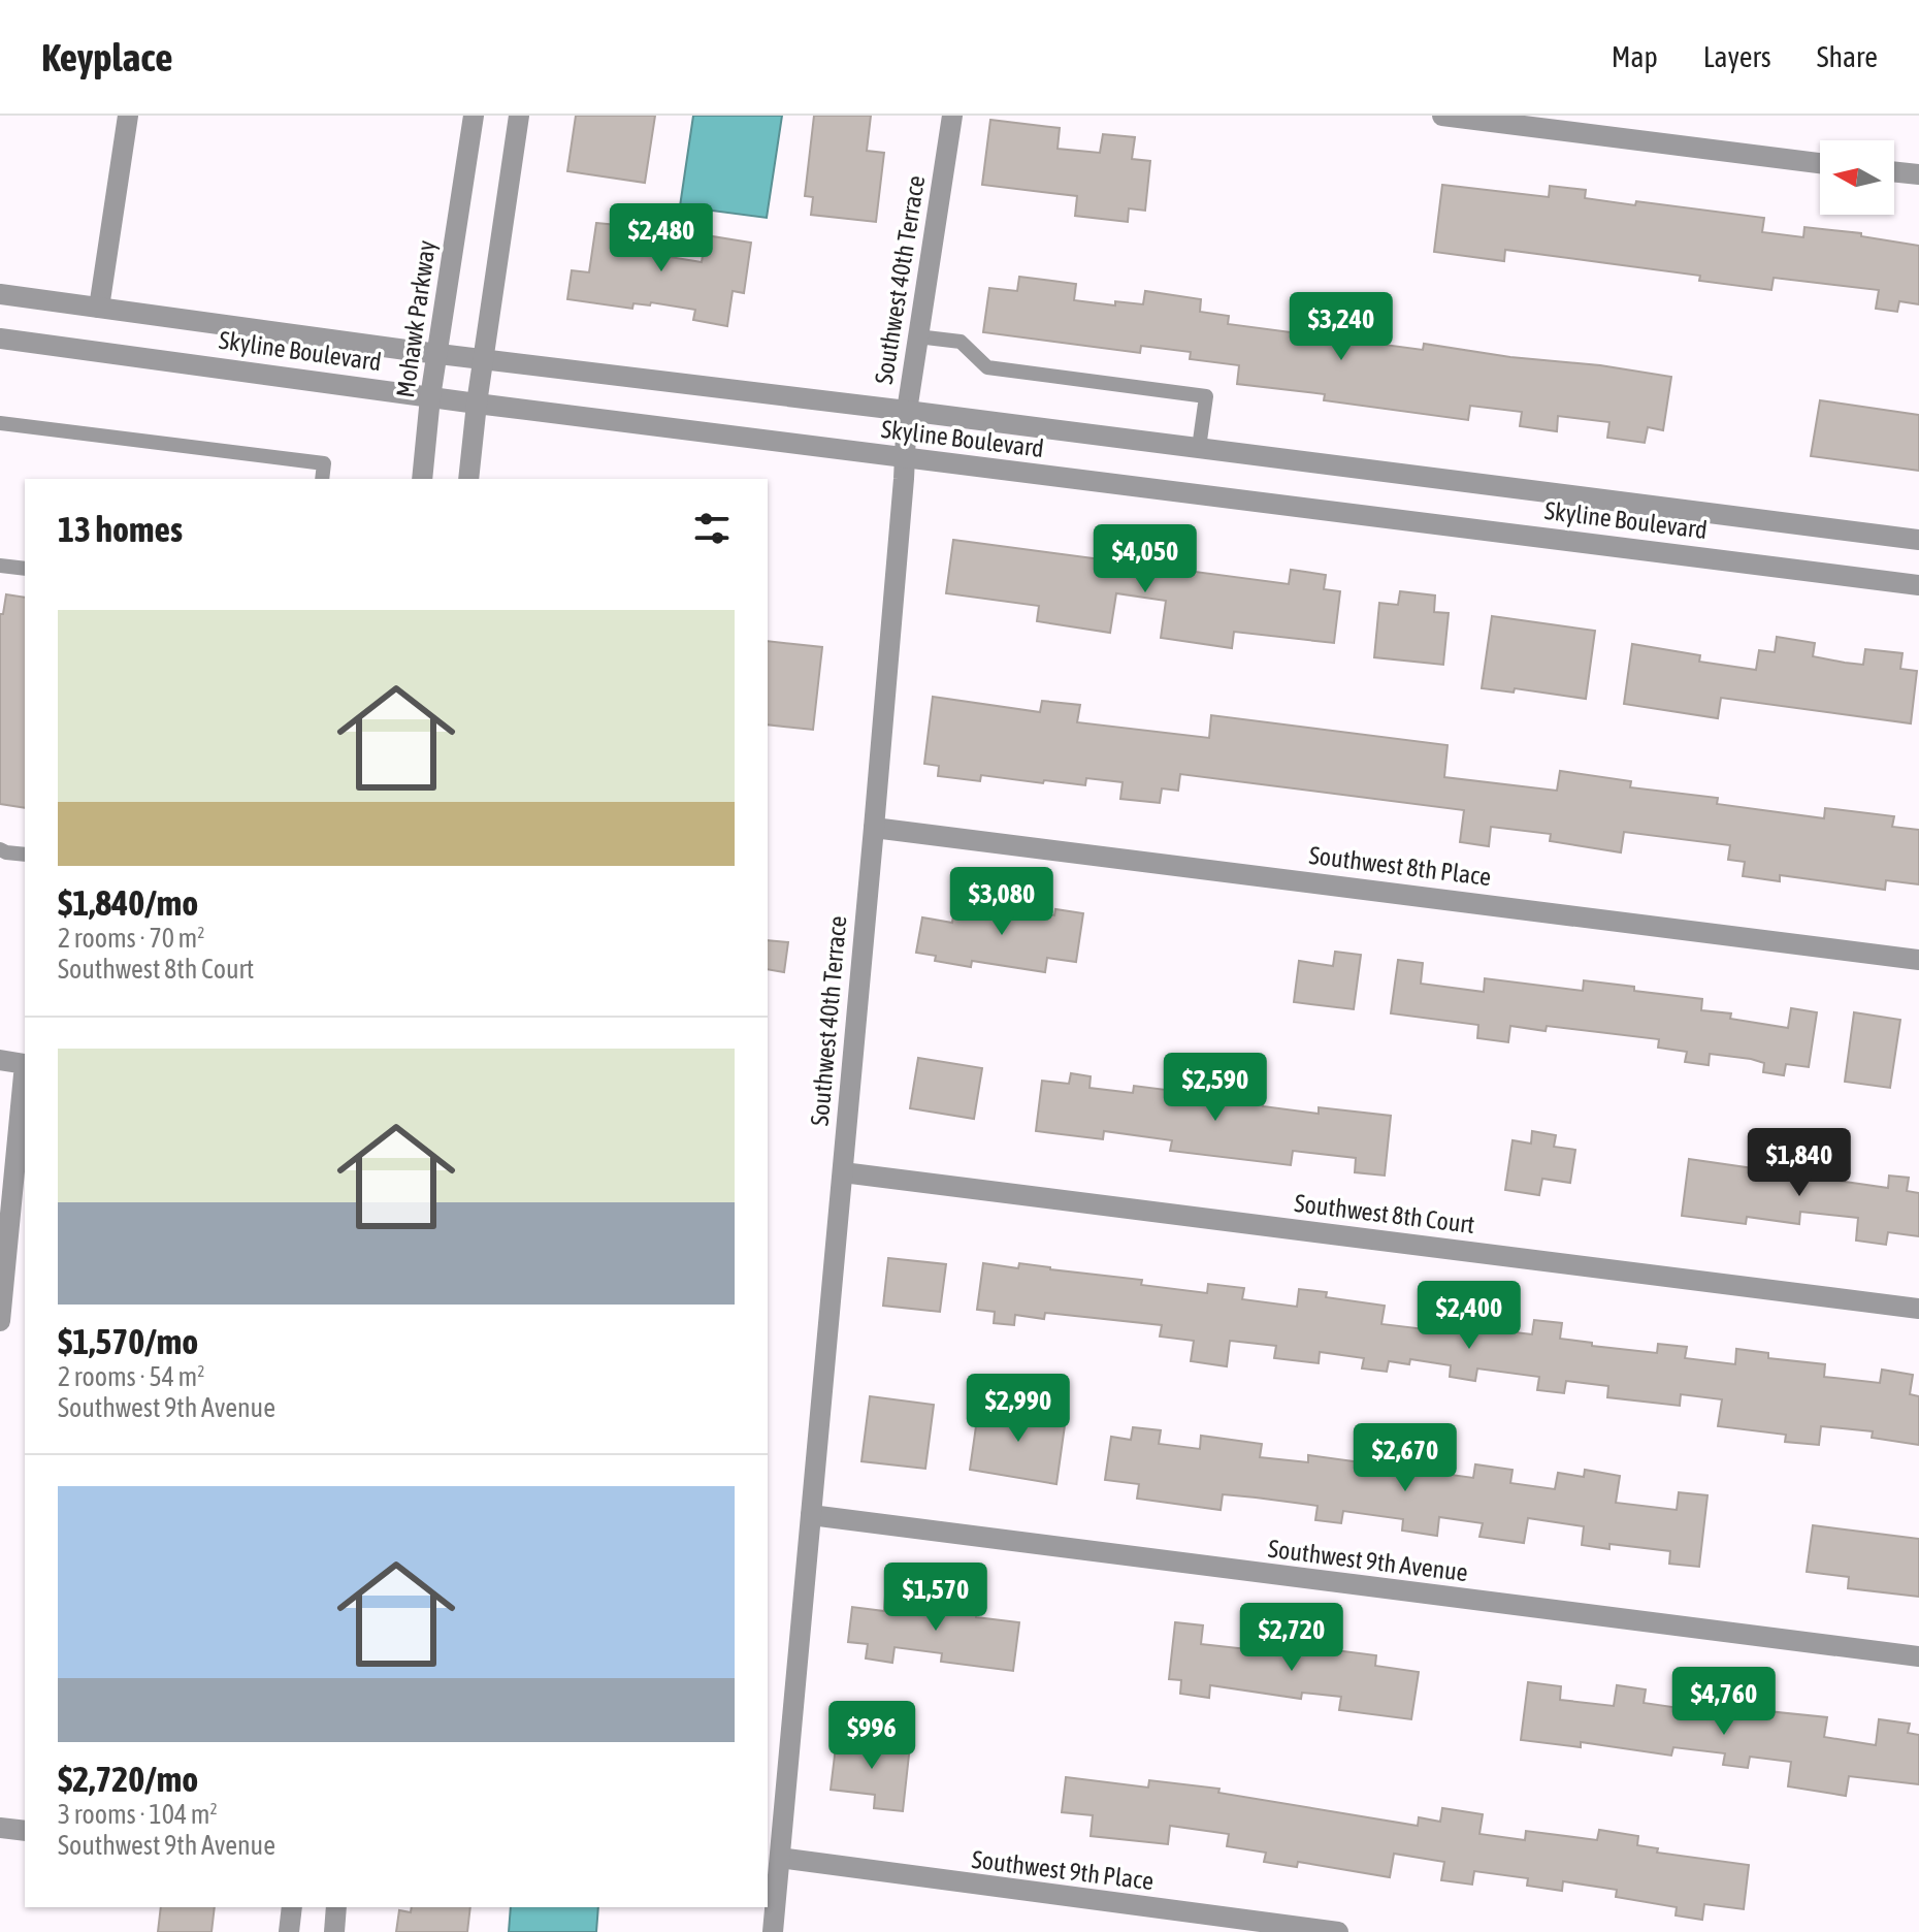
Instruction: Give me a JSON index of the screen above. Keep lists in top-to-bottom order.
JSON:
{
  "streets": {
    "street": [
      "Southwest 40th Terrace",
      "Mohawk Parkway",
      "Skyline Boulevard",
      "Southwest 8th Place",
      "Southwest 8th Court",
      "Southwest 9th Avenue",
      "Southwest 9th Place"
    ]
  },
  "crossings": [
    ["Southwest 40th Terrace", "Skyline Boulevard"],
    ["Southwest 40th Terrace", "Southwest 8th Place"],
    ["Southwest 40th Terrace", "Southwest 8th Court"],
    ["Southwest 40th Terrace", "Southwest 9th Avenue"],
    ["Southwest 40th Terrace", "Southwest 9th Place"],
    ["Mohawk Parkway", "Skyline Boulevard"]
  ],
  "north": "left",
  "page": {
    "header": "Keyplace",
    "nav": ["Map", "Layers", "Share"],
    "price": [
      "$2,480",
      "$3,240",
      "$4,050",
      "$3,080",
      "$2,590",
      "$1,840",
      "$2,400",
      "$2,990",
      "$2,670",
      "$1,570",
      "$2,720",
      "$4,760",
      "$996"
    ],
    "heading": "13 homes",
    "list": [
      {
        "name": "$1,840/mo",
        "note": "2 rooms · 70 m² · Southwest 8th Court"
      },
      {
        "name": "$1,570/mo",
        "note": "2 rooms · 54 m² · Southwest 9th Avenue"
      },
      {
        "name": "$2,720/mo",
        "note": "3 rooms · 104 m² · Southwest 9th Avenue"
      }
    ]
  }
}
